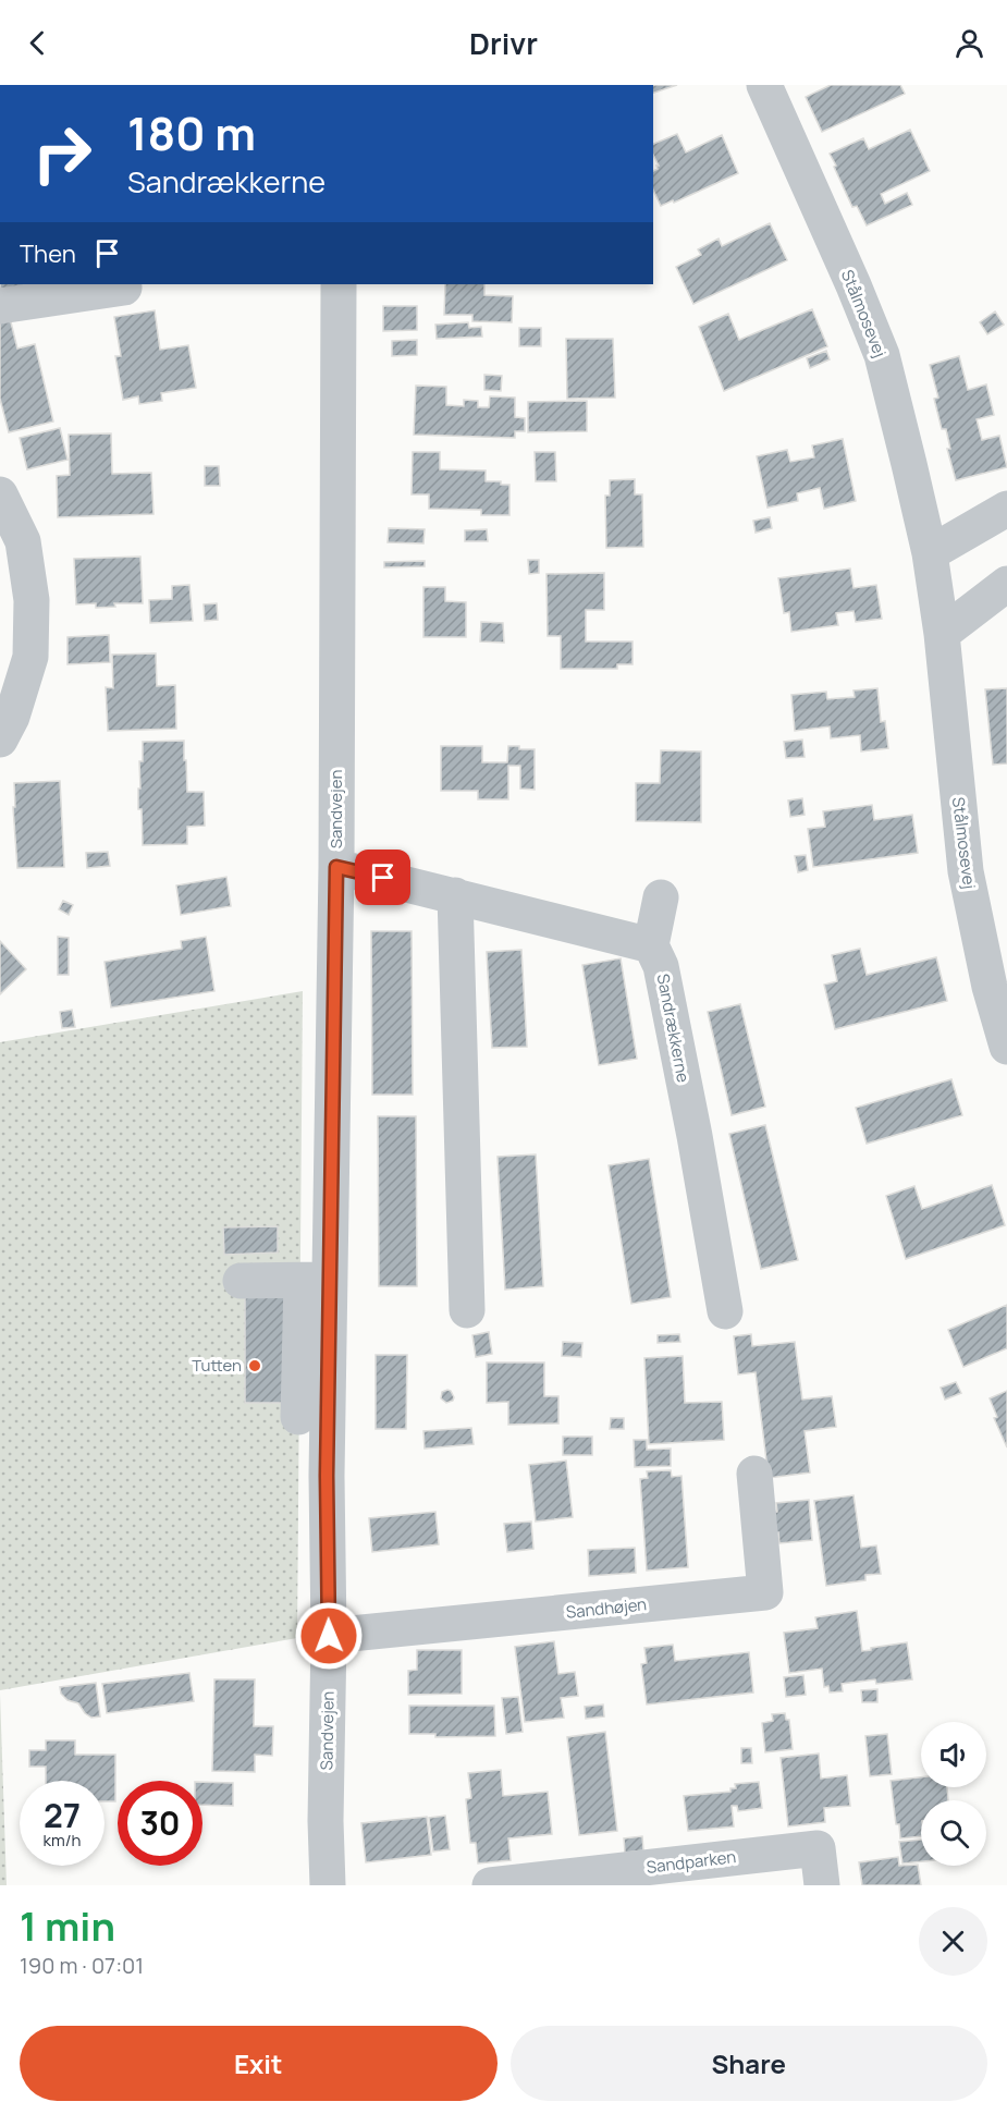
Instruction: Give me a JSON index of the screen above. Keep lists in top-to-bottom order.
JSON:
{
  "streets": {
    "street": [
      "Stålmosevej",
      "Sandvejen",
      "Sandrækkerne",
      "Sandhøjen",
      "Sandparken"
    ]
  },
  "crossings": [
    ["Sandvejen", "Sandhøjen"]
  ],
  "places": ["Tutten"],
  "page": {
    "header": "Drivr",
    "turn": ["180 m", "Sandrækkerne"],
    "then": "Then",
    "speed": "27 km/h",
    "limit": "30",
    "heading": ["1 min", "190 m · 07:01"],
    "buttons": ["Exit", "Share"]
  }
}
